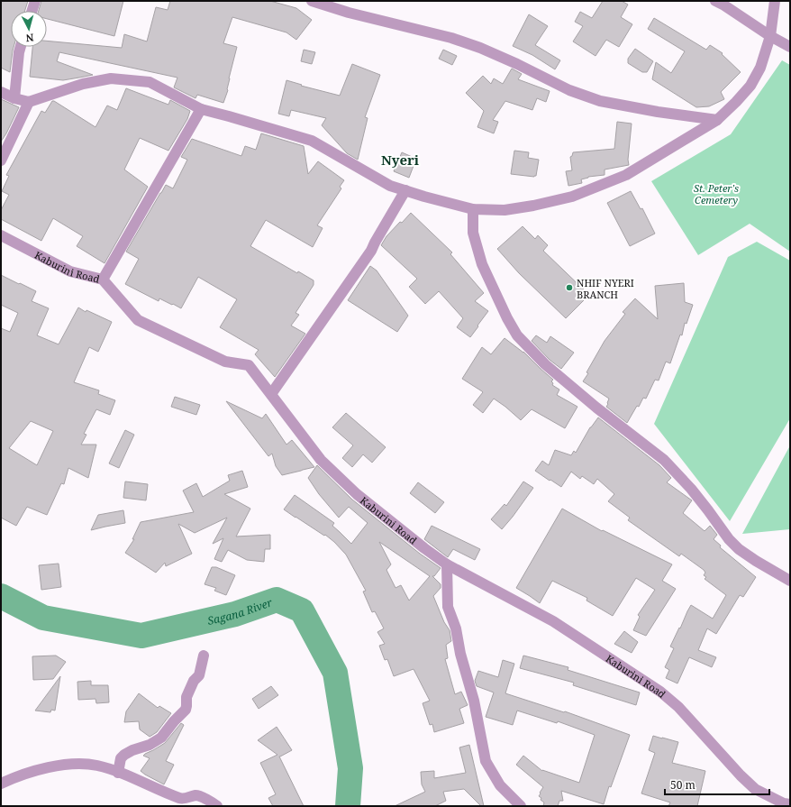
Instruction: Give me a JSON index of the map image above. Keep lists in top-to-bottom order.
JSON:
{
  "streets": {
    "street": ["Kaburini Road"]
  },
  "districts": ["Nyeri"],
  "water": ["Sagana River"],
  "parks": ["St. Peter's Cemetery"],
  "places": ["NHIF NYERI BRANCH"],
  "scale_bar": "50 m",
  "north": "bottom"
}
